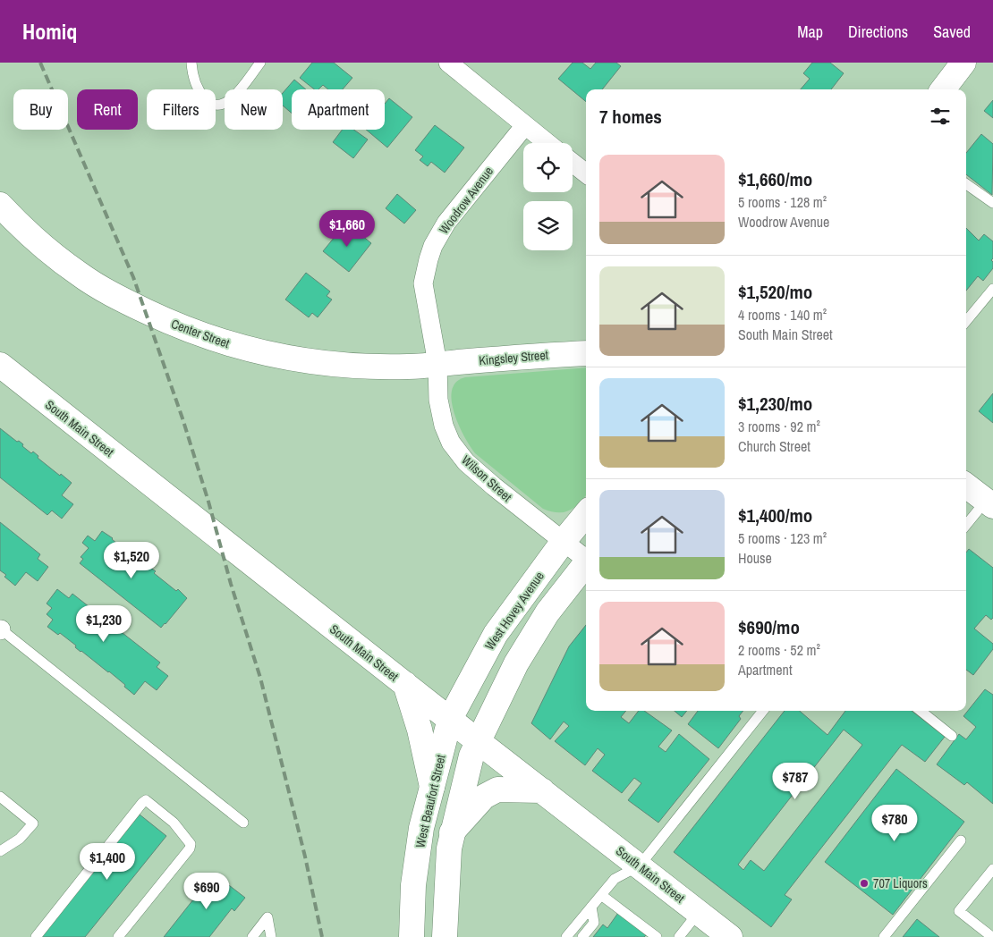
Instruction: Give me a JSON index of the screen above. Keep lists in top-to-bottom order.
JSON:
{
  "streets": {
    "main road": [
      "Center Street",
      "Kingsley Street",
      "South Main Street",
      "West Hovey Avenue",
      "West Beaufort Street"
    ],
    "street": ["Woodrow Avenue", "Wilson Street"]
  },
  "crossings": [
    ["Woodrow Avenue", "Center Street"],
    ["Woodrow Avenue", "Kingsley Street"],
    ["Woodrow Avenue", "Wilson Street"],
    ["Center Street", "Kingsley Street"],
    ["Center Street", "Wilson Street"],
    ["Kingsley Street", "Wilson Street"],
    ["South Main Street", "West Hovey Avenue"],
    ["South Main Street", "West Beaufort Street"],
    ["Wilson Street", "West Hovey Avenue"],
    ["West Hovey Avenue", "West Beaufort Street"]
  ],
  "places": ["707 Liquors"],
  "page": {
    "header": "Homiq",
    "nav": ["Map", "Directions", "Saved"],
    "chip": [
      "Buy",
      "Rent",
      "Filters",
      "New",
      "Apartment"
    ],
    "heading": "7 homes",
    "list": [
      {
        "name": "$1,660/mo",
        "note": "5 rooms · 128 m² · Woodrow Avenue"
      },
      {
        "name": "$1,520/mo",
        "note": "4 rooms · 140 m² · South Main Street"
      },
      {
        "name": "$1,230/mo",
        "note": "3 rooms · 92 m² · Church Street"
      },
      {
        "name": "$1,400/mo",
        "note": "5 rooms · 123 m² · House"
      },
      {
        "name": "$690/mo",
        "note": "2 rooms · 52 m² · Apartment"
      }
    ],
    "price": [
      "$1,660",
      "$1,520",
      "$1,230",
      "$787",
      "$780",
      "$1,400",
      "$690"
    ]
  }
}
